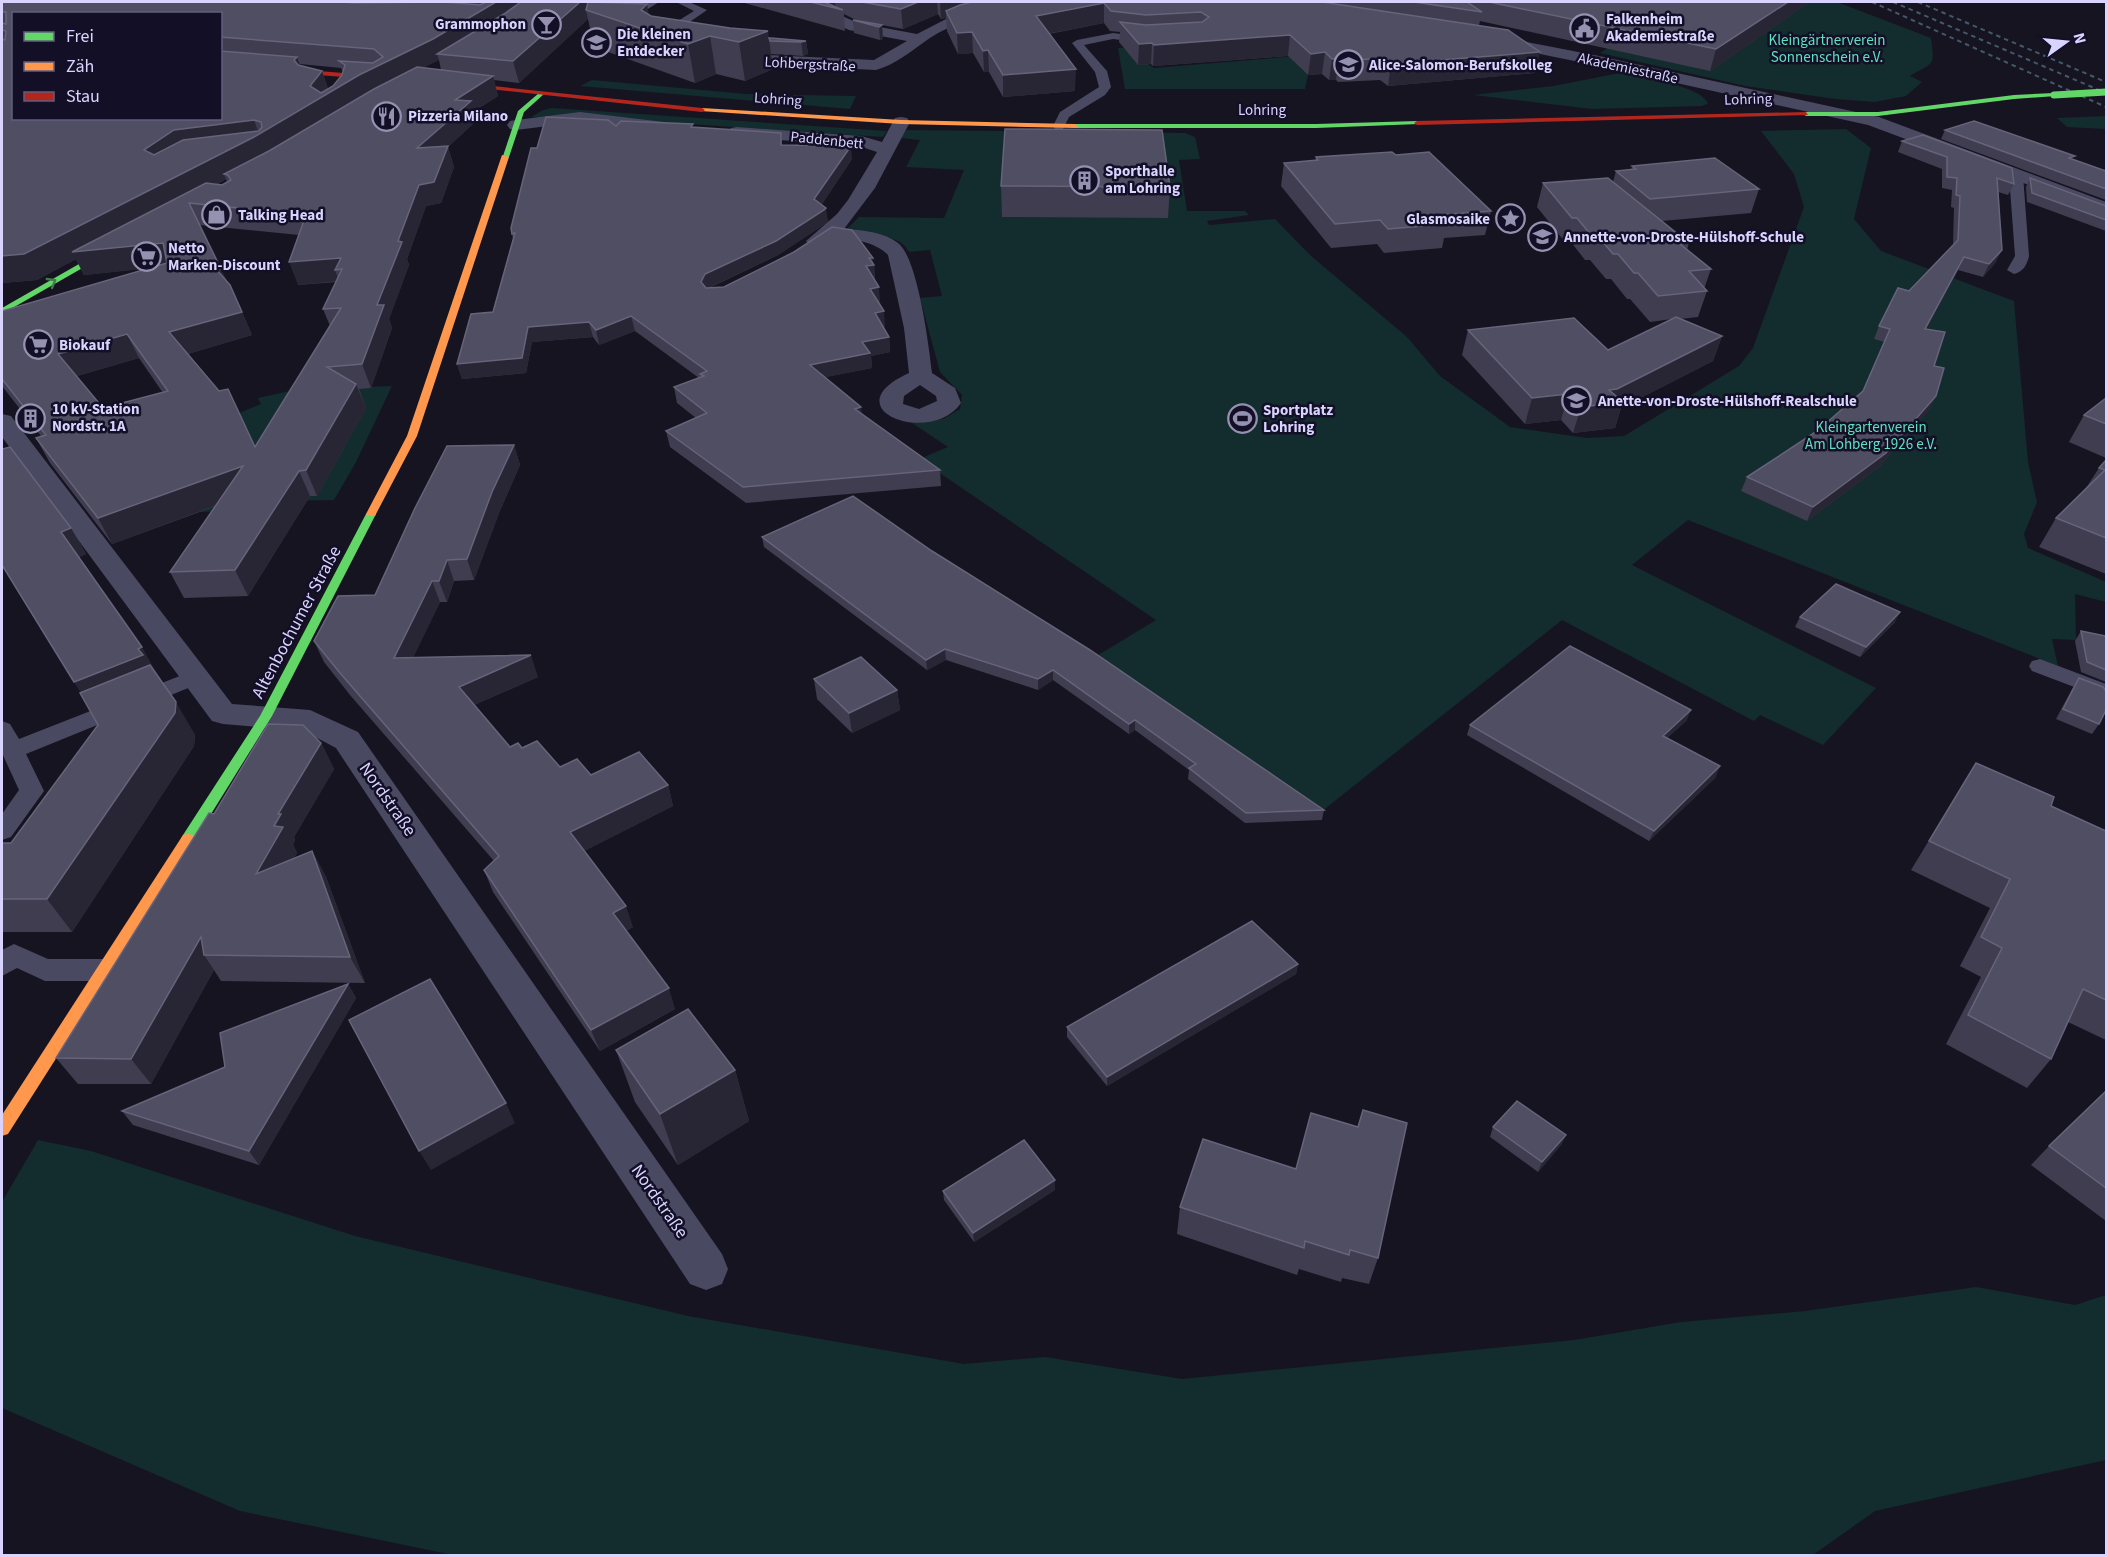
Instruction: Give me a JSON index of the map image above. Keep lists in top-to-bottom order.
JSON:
{
  "streets": {
    "street": [
      "Lohbergstraße",
      "Akademiestraße",
      "Lohring",
      "Paddenbett",
      "Altenbochumer Straße",
      "Nordstraße"
    ]
  },
  "crossings": [
    ["Akademiestraße", "Lohring"],
    ["Lohring", "Paddenbett"],
    ["Lohring", "Altenbochumer Straße"],
    ["Altenbochumer Straße", "Nordstraße"]
  ],
  "parks": ["Kleingärtnerverein Sonnenschein e.V.", "Kleingartenverein Am Lohberg 1926 e.V."],
  "places": {
    "bar": ["Grammophon"],
    "public building": ["Falkenheim Akademiestraße"],
    "school or university": [
      "Die kleinen Entdecker",
      "Alice-Salomon-Berufskolleg",
      "Annette-von-Droste-Hülshoff-Schule",
      "Anette-von-Droste-Hülshoff-Realschule"
    ],
    "restaurant": ["Pizzeria Milano"],
    "building": ["Sporthalle am Lohring", "10 kV-Station Nordstr. 1A"],
    "shop": ["Talking Head"],
    "place": ["Glasmosaike"],
    "supermarket": ["Netto Marken-Discount", "Biokauf"],
    "sports": ["Sportplatz Lohring"]
  },
  "legend": ["Frei", "Zäh", "Stau"],
  "north": "right"
}
